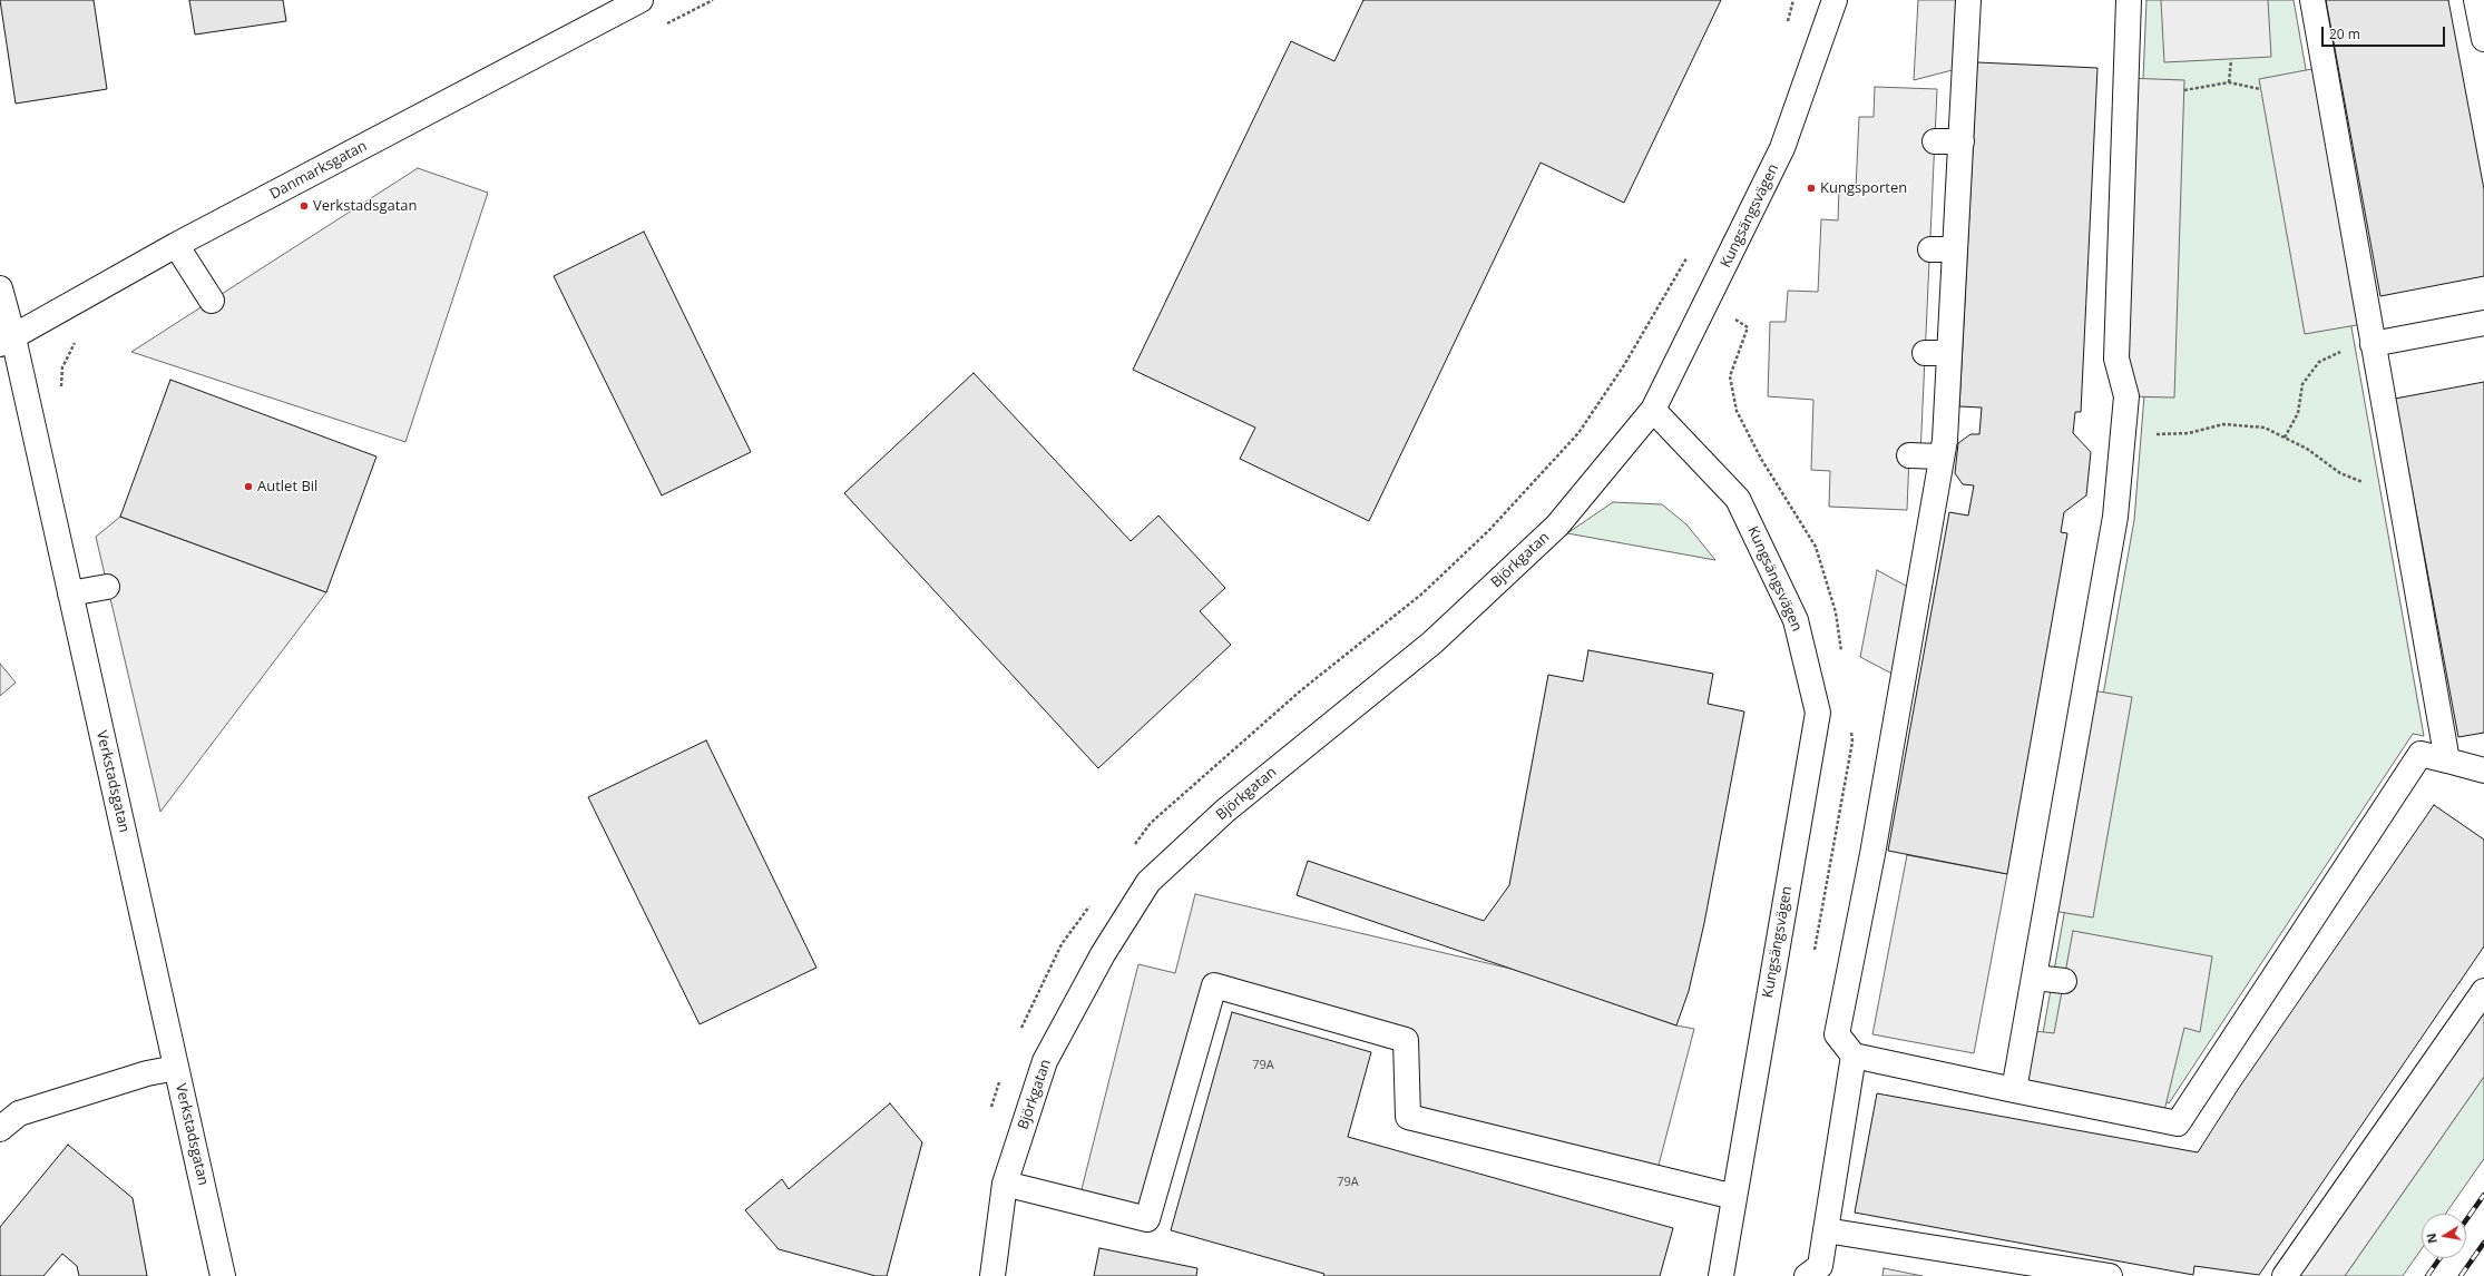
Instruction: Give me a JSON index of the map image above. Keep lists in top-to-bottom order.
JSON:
{
  "streets": {
    "street": [
      "Danmarksgatan",
      "Kungsängsvägen",
      "Björkgatan",
      "Verkstadsgatan"
    ]
  },
  "crossings": [
    ["Danmarksgatan", "Verkstadsgatan"],
    ["Kungsängsvägen", "Björkgatan"]
  ],
  "places": ["Kungsporten", "Verkstadsgatan", "Autlet Bil"],
  "house_numbers": ["79A", "79A"],
  "scale_bar": "20 m",
  "north": "left"
}
